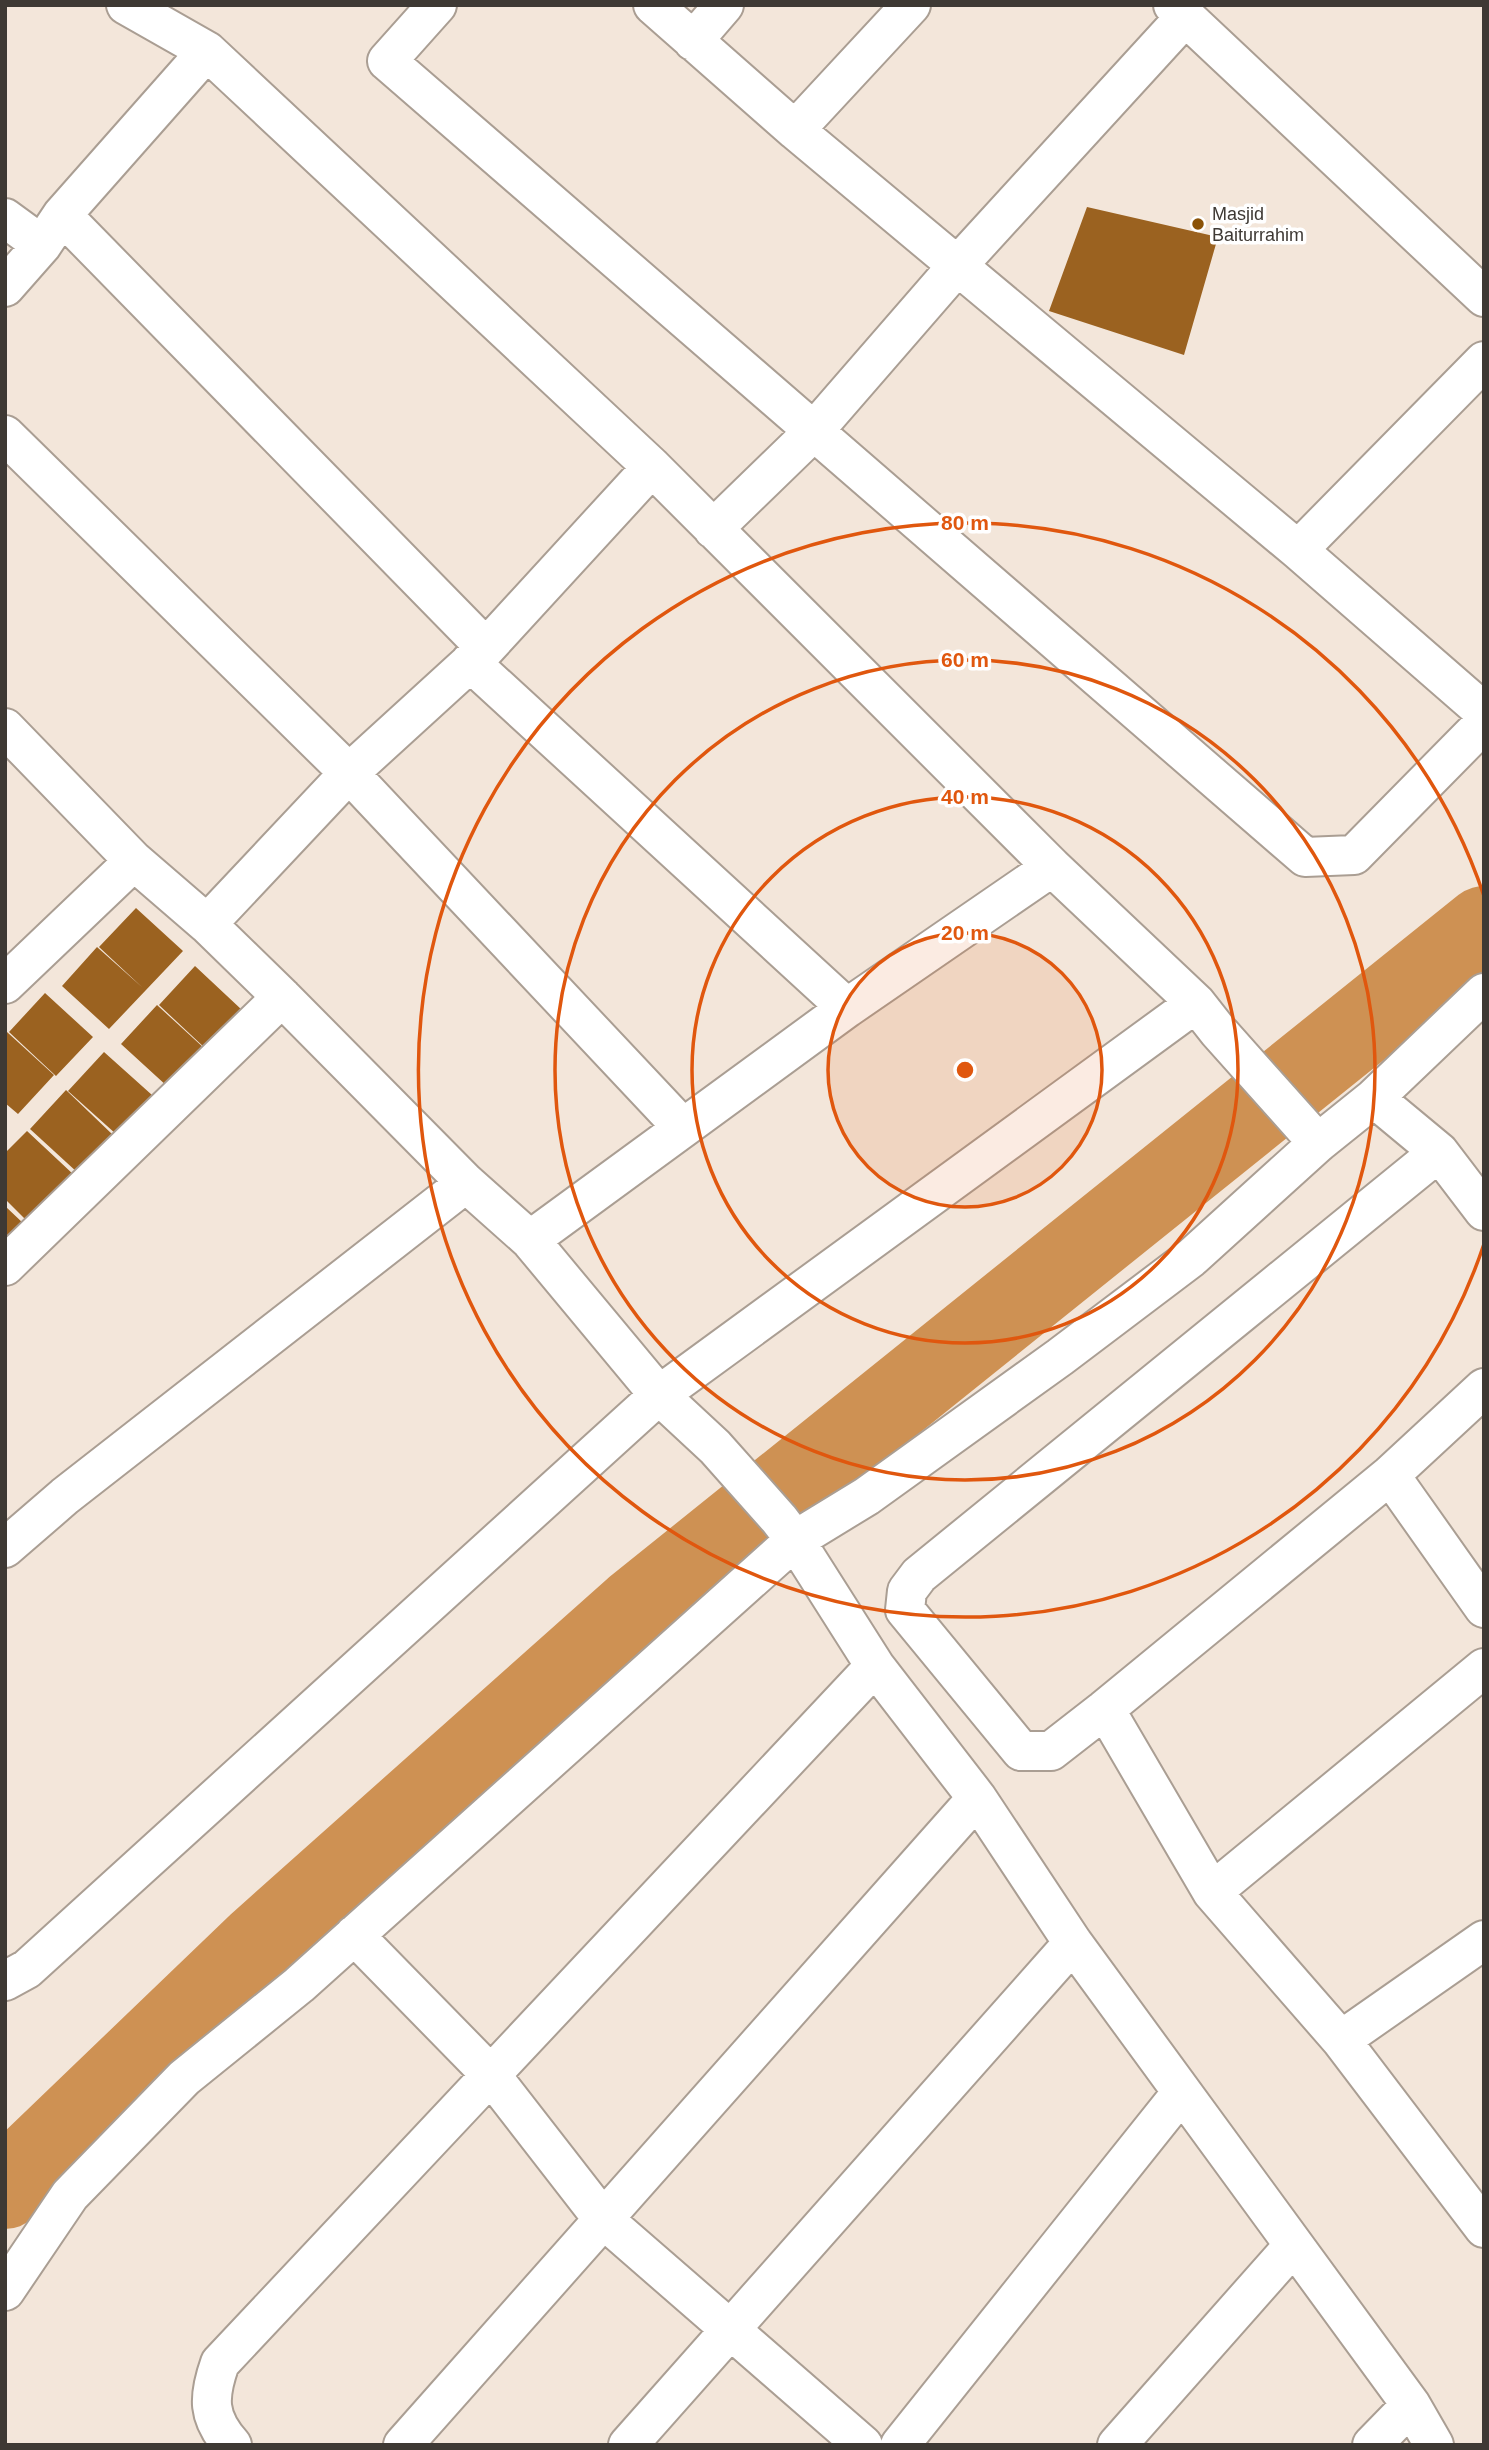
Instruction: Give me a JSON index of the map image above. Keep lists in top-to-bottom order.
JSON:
{
  "places": ["Masjid Baiturrahim"],
  "rings": [
    "80 m",
    "60 m",
    "40 m",
    "20 m"
  ]
}
